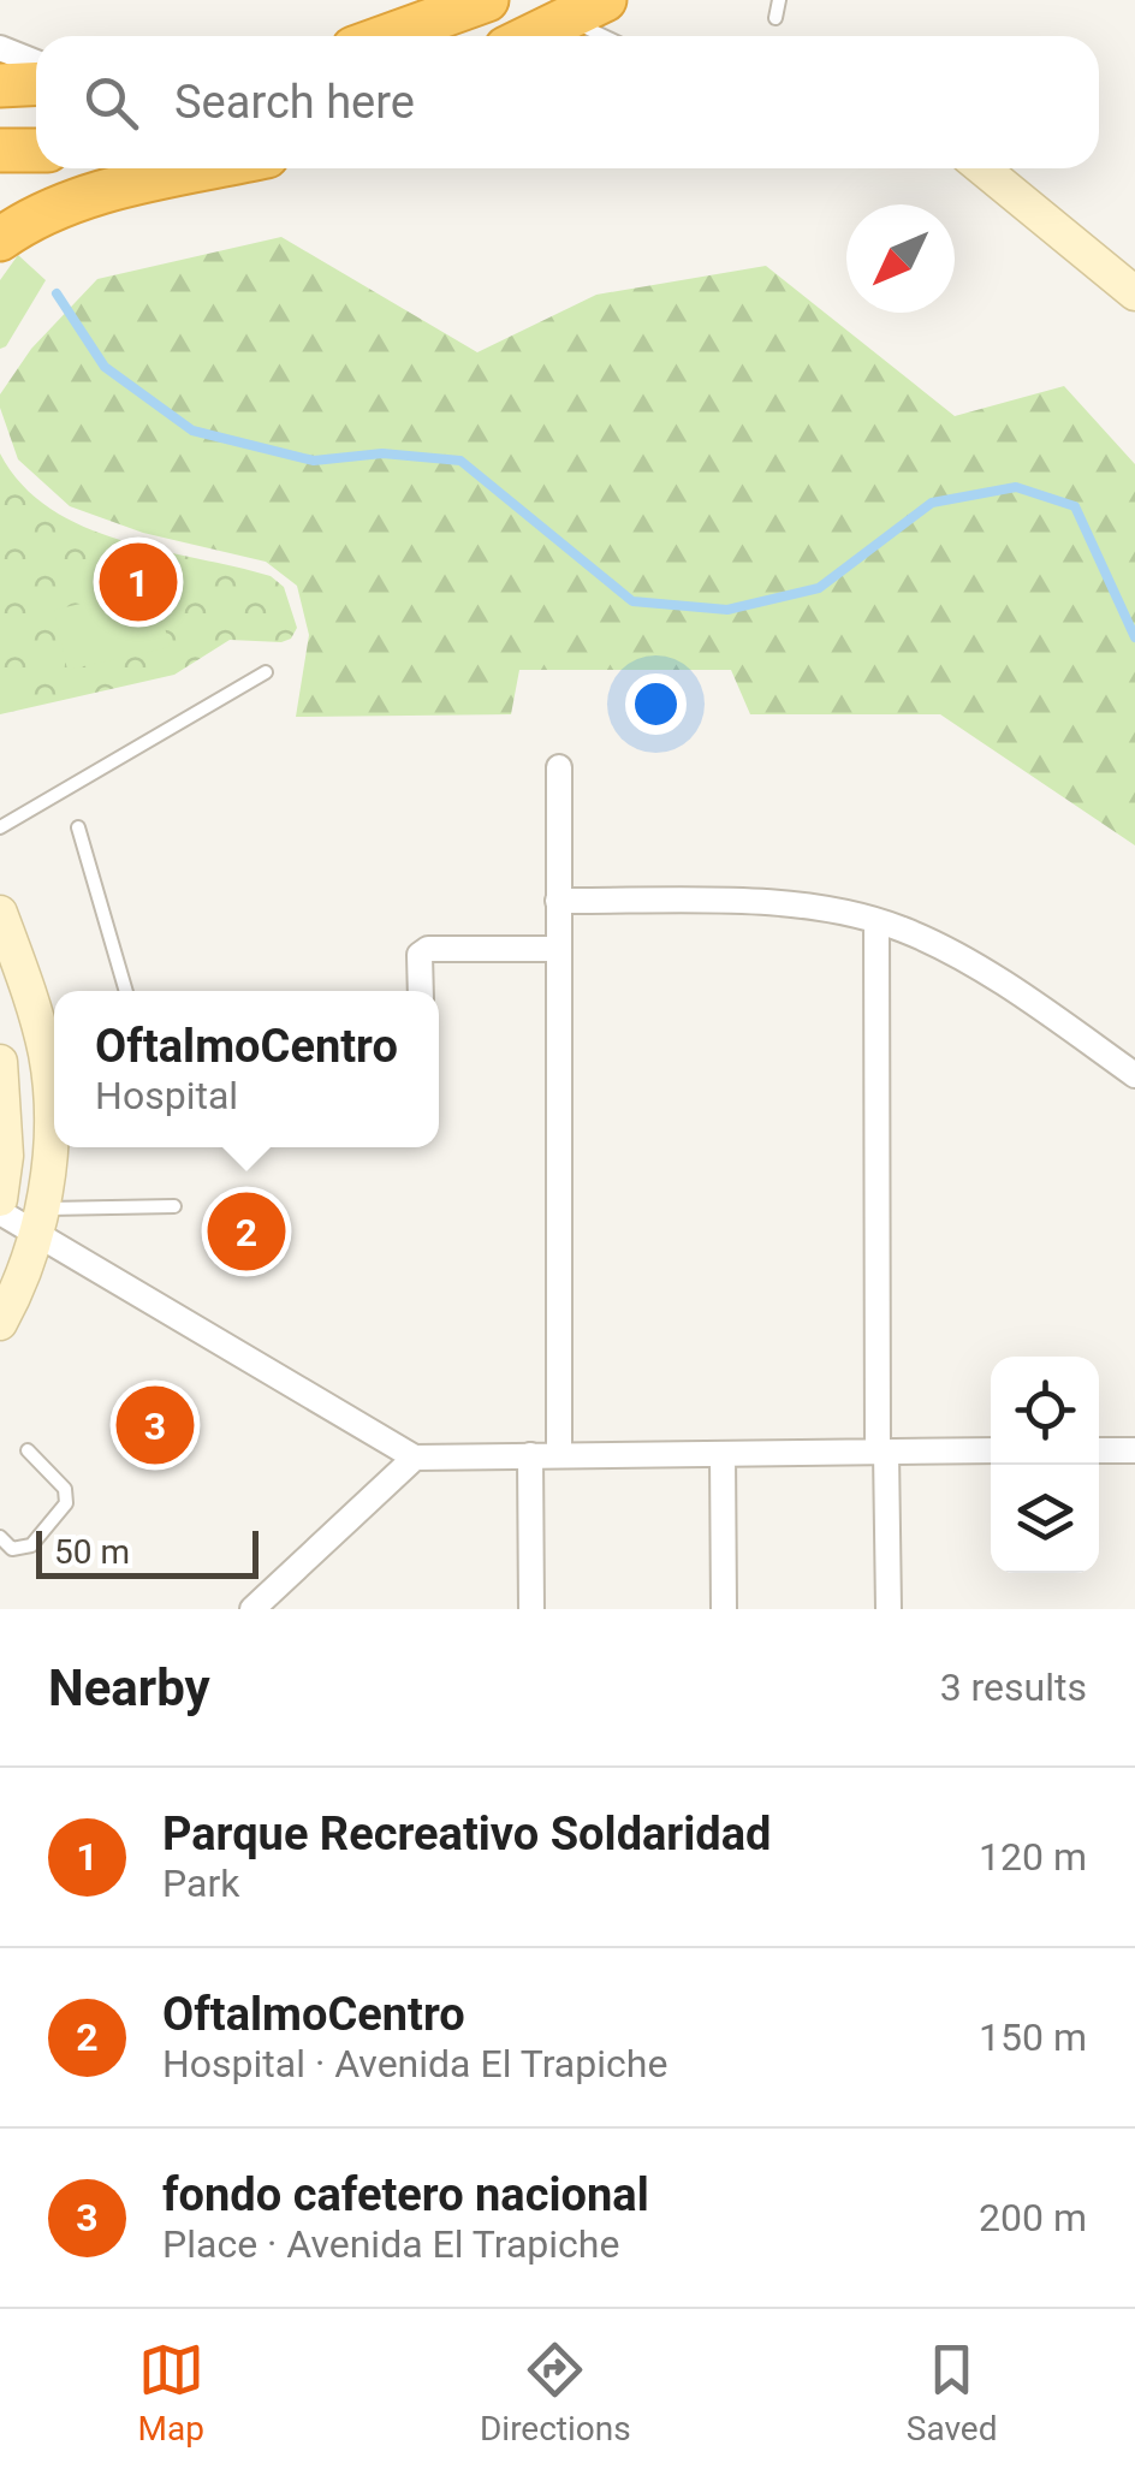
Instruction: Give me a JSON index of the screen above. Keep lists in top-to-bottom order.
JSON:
{
  "scale_bar": "50 m",
  "north": "bottom left",
  "page": {
    "search": "Search here",
    "pins": ["1", "2", "3"],
    "popup": ["OftalmoCentro", "Hospital"],
    "scale": "50 m",
    "heading": ["Nearby", "3 results"],
    "list": [
      {
        "mark": "1",
        "name": "Parque Recreativo Soldaridad",
        "note": "Park",
        "value": "120 m"
      },
      {
        "mark": "2",
        "name": "OftalmoCentro",
        "note": "Hospital · Avenida El Trapiche",
        "value": "150 m"
      },
      {
        "mark": "3",
        "name": "fondo cafetero nacional",
        "note": "Place · Avenida El Trapiche",
        "value": "200 m"
      }
    ],
    "nav": ["Map", "Directions", "Saved"]
  }
}
